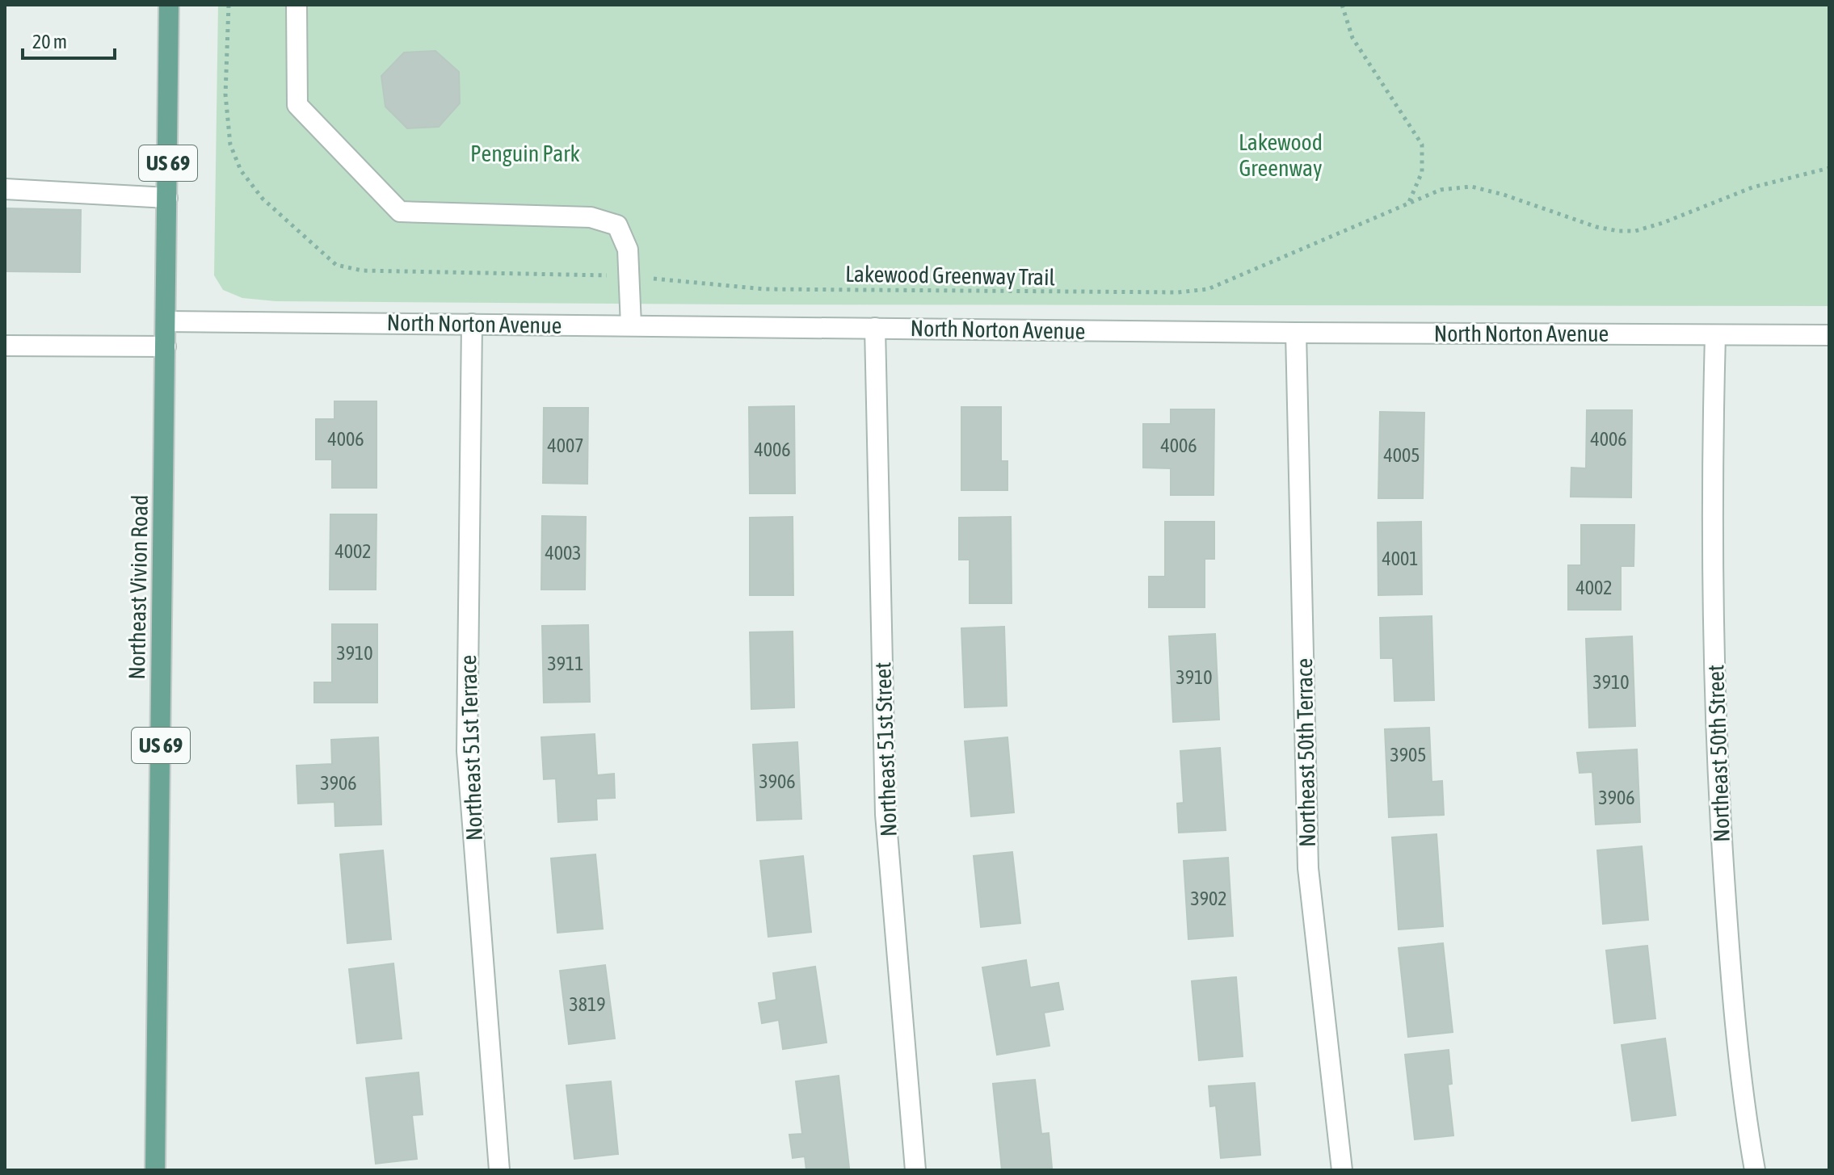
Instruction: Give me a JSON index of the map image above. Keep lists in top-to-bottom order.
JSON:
{
  "streets": {
    "main road": ["US 69", "Northeast Vivion Road"],
    "street": [
      "North Norton Avenue",
      "Northeast 51st Terrace",
      "Northeast 51st Street",
      "Northeast 50th Terrace",
      "Northeast 50th Street"
    ],
    "path": ["Lakewood Greenway Trail"]
  },
  "crossings": [
    ["North Norton Avenue", "Northeast Vivion Road"],
    ["North Norton Avenue", "Northeast 51st Terrace"],
    ["North Norton Avenue", "Northeast 51st Street"],
    ["North Norton Avenue", "Northeast 50th Terrace"],
    ["North Norton Avenue", "Northeast 50th Street"]
  ],
  "parks": ["Lakewood Greenway", "Penguin Park"],
  "house_numbers": [
    "4006",
    "4006",
    "4007",
    "4006",
    "4006",
    "4005",
    "4002",
    "4003",
    "4001",
    "4002",
    "3910",
    "3911",
    "3910",
    "3910",
    "3905",
    "3906",
    "3906",
    "3906",
    "3902",
    "3819"
  ],
  "scale_bar": "20 m"
}
